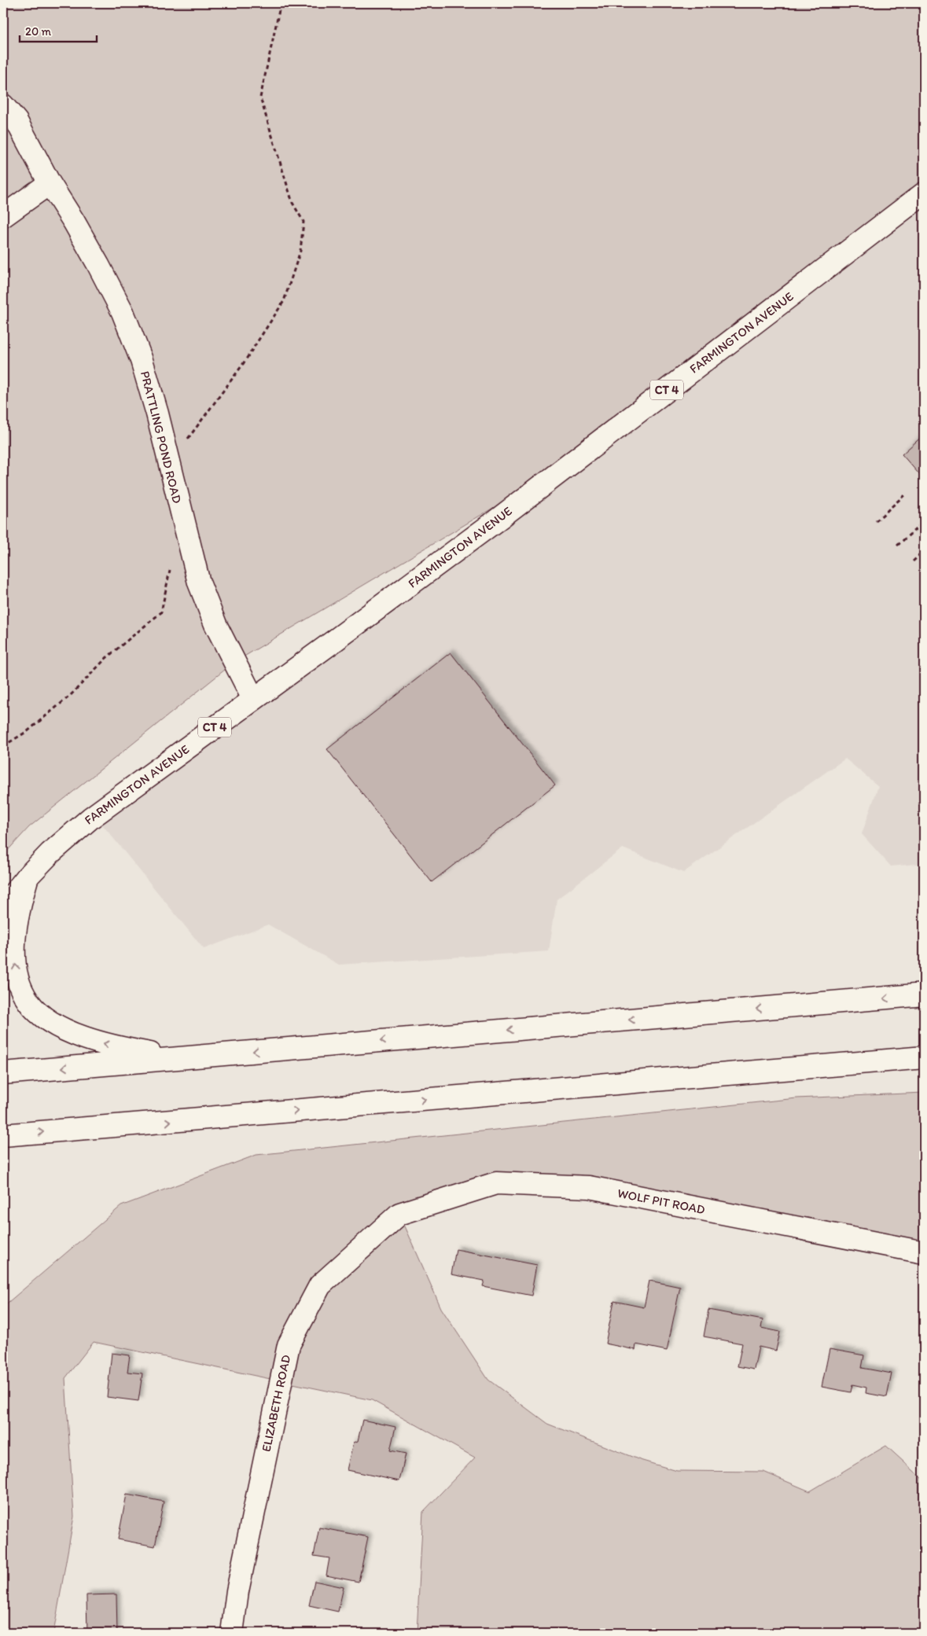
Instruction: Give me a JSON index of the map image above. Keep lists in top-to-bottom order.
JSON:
{
  "streets": {
    "main road": [
      "FARMINGTON AVENUE",
      "CT 4",
      "PRATTLING POND ROAD",
      "WOLF PIT ROAD",
      "ELIZABETH ROAD"
    ]
  },
  "crossings": [
    ["FARMINGTON AVENUE", "PRATTLING POND ROAD"],
    ["WOLF PIT ROAD", "ELIZABETH ROAD"]
  ],
  "scale_bar": "20 m"
}
